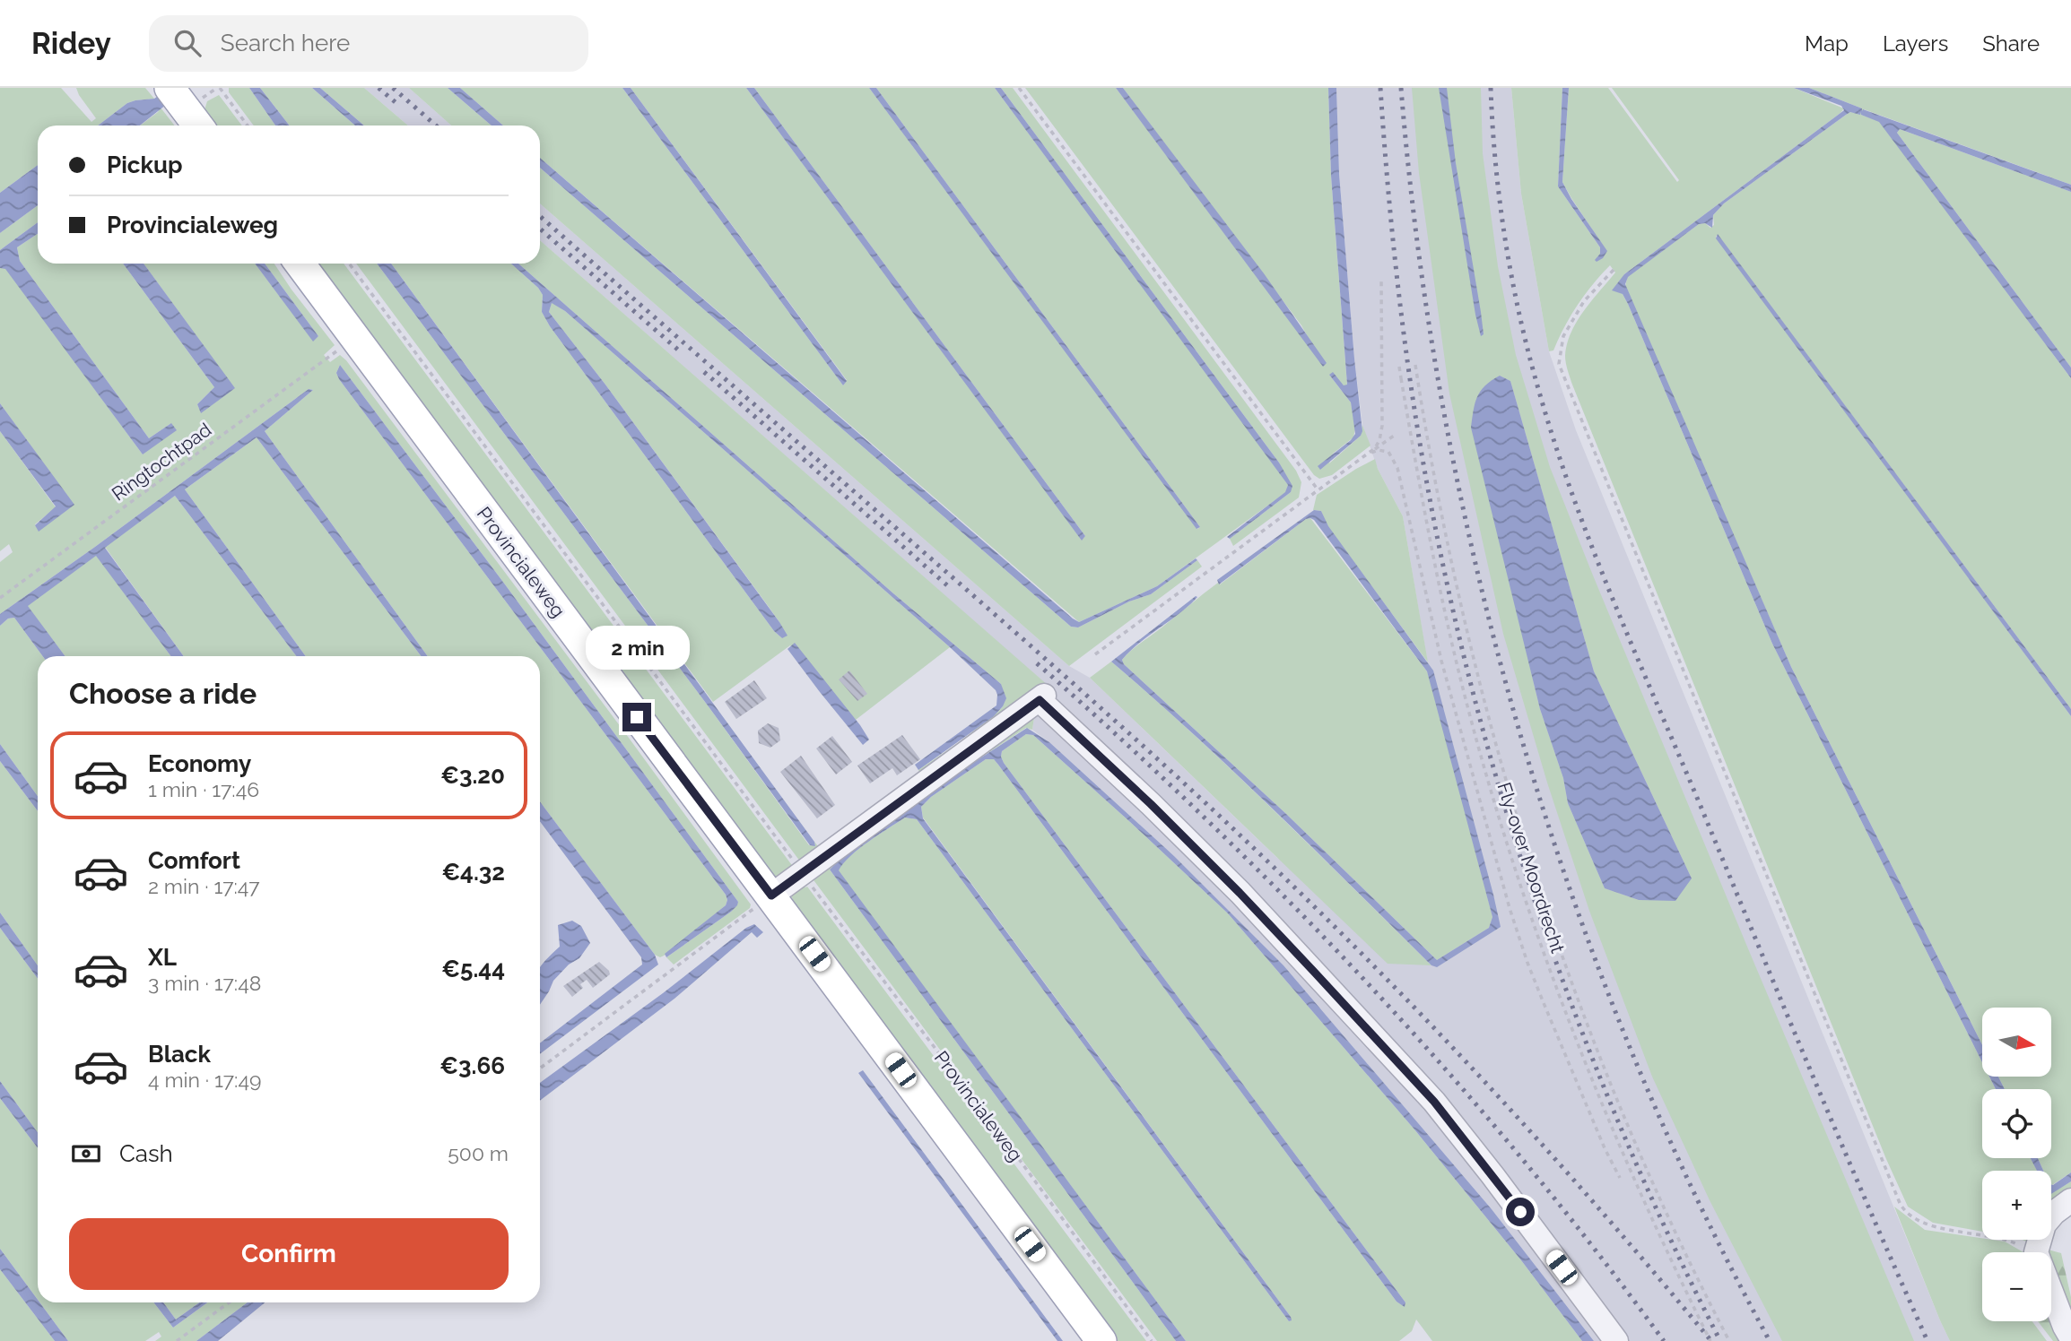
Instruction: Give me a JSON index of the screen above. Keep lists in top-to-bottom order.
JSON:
{
  "streets": {
    "main road": ["Provincialeweg"],
    "path": ["Ringtochtpad", "Fly-over Moordrecht"]
  },
  "north": "right",
  "page": {
    "header": "Ridey",
    "search": "Search here",
    "nav": ["Map", "Layers", "Share"],
    "banner": ["Pickup", "Provincialeweg"],
    "bubble": "2 min",
    "heading": "Choose a ride",
    "list": [
      {
        "name": "Economy",
        "note": "1 min · 17:46",
        "value": "€3.20"
      },
      {
        "name": "Comfort",
        "note": "2 min · 17:47",
        "value": "€4.32"
      },
      {
        "name": "XL",
        "note": "3 min · 17:48",
        "value": "€5.44"
      },
      {
        "name": "Black",
        "note": "4 min · 17:49",
        "value": "€3.66"
      }
    ],
    "map_buttons": ["+", "−"],
    "pay": ["Cash", "500 m"],
    "buttons": "Confirm"
  }
}
